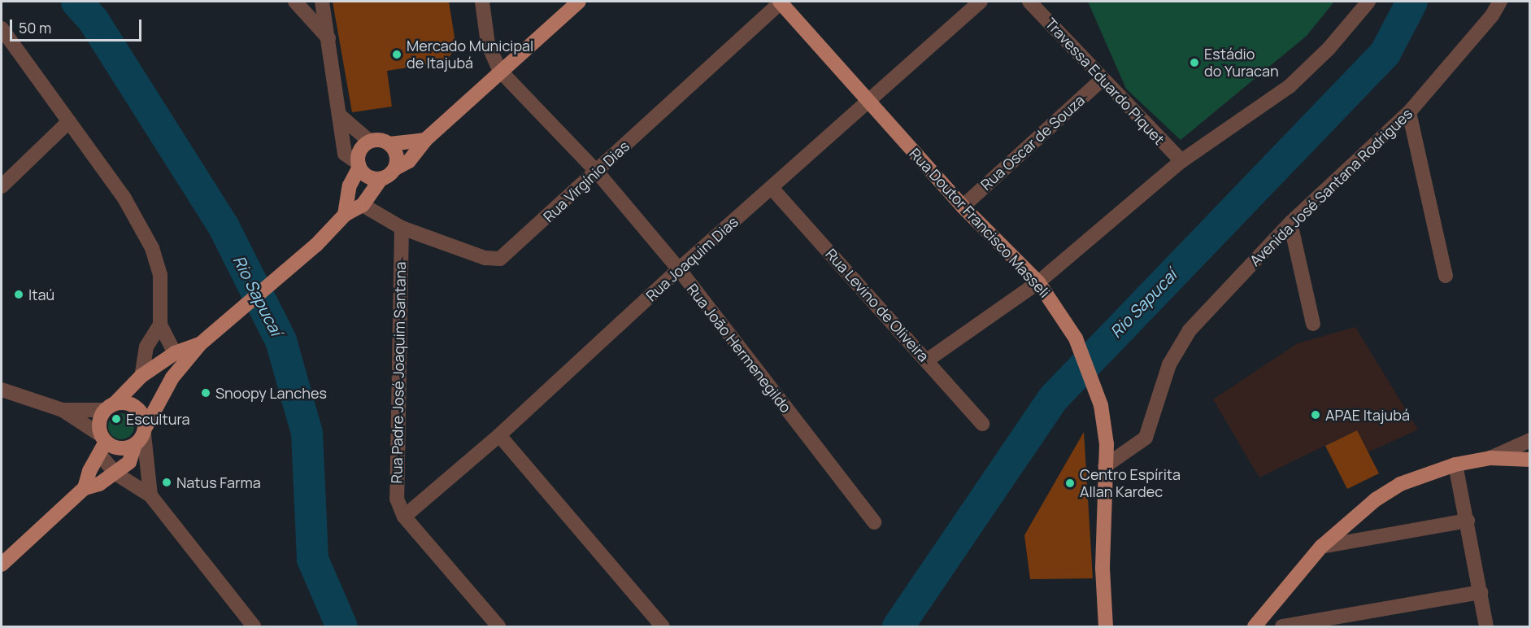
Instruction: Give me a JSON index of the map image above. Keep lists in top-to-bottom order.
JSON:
{
  "streets": {
    "main road": ["Rua Doutor Francisco Masseli"],
    "street": [
      "Travessa Eduardo Piquet",
      "Rua Oscar de Souza",
      "Rua Virgínio Dias",
      "Avenida José Santana Rodrigues",
      "Rua Joaquim Dias",
      "Rua Levino de Oliveira",
      "Rua João Hermenegildo",
      "Rua Padre José Joaquim Santana"
    ]
  },
  "crossings": [
    ["Travessa Eduardo Piquet", "Rua Oscar de Souza"],
    ["Rua Oscar de Souza", "Rua Doutor Francisco Masseli"],
    ["Rua Virgínio Dias", "Rua Doutor Francisco Masseli"],
    ["Rua Virgínio Dias", "Rua João Hermenegildo"],
    ["Rua Virgínio Dias", "Rua Padre José Joaquim Santana"],
    ["Avenida José Santana Rodrigues", "Rua Doutor Francisco Masseli"],
    ["Rua Doutor Francisco Masseli", "Rua Joaquim Dias"],
    ["Rua Joaquim Dias", "Rua Levino de Oliveira"],
    ["Rua Joaquim Dias", "Rua João Hermenegildo"],
    ["Rua Joaquim Dias", "Rua Padre José Joaquim Santana"]
  ],
  "water": ["Rio Sapucaí"],
  "places": [
    "Mercado Municipal de Itajubá",
    "Estádio do Yuracan",
    "Itaú",
    "Snoopy Lanches",
    "APAE Itajubá",
    "Escultura",
    "Natus Farma",
    "Centro Espírita Allan Kardec"
  ],
  "scale_bar": "50 m"
}
